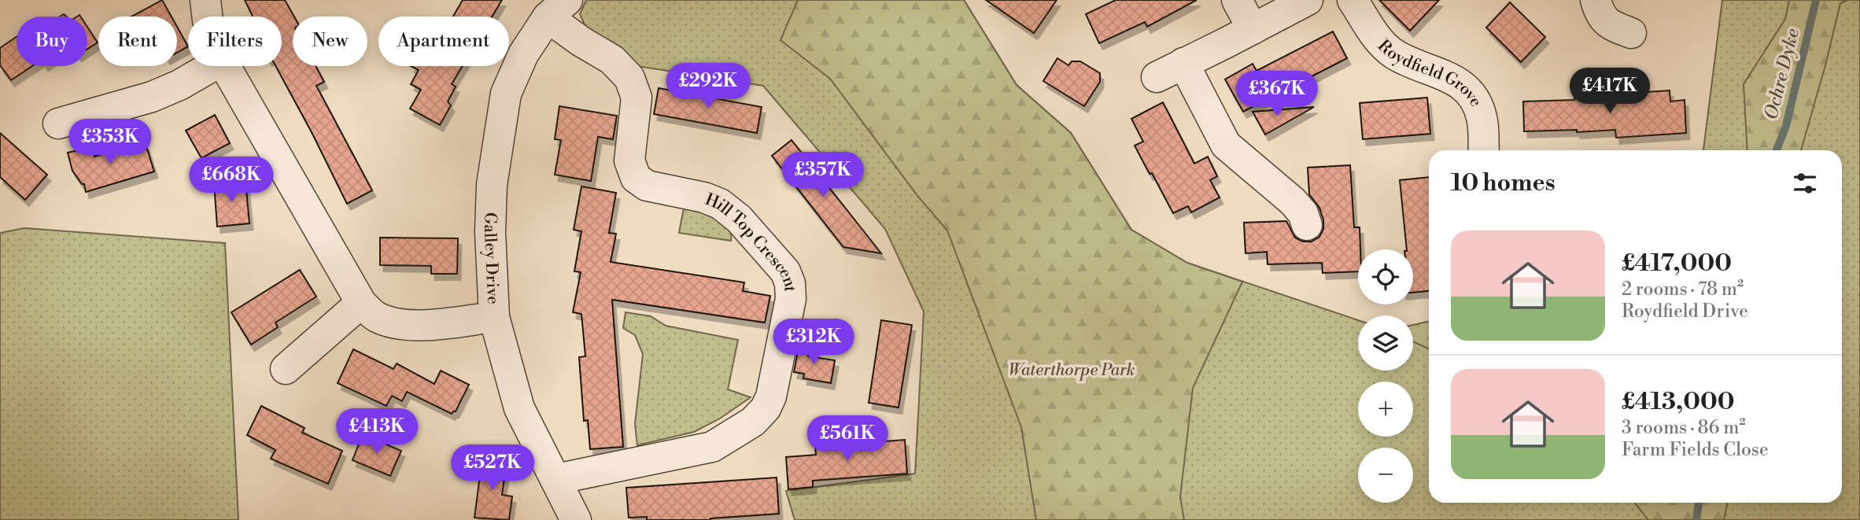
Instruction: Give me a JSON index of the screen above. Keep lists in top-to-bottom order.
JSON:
{
  "streets": {
    "street": ["Roydfield Grove", "Hill Top Crescent", "Galley Drive"]
  },
  "crossings": [
    ["Hill Top Crescent", "Galley Drive"]
  ],
  "water": ["Ochre Dyke"],
  "parks": ["Waterthorpe Park"],
  "page": {
    "chip": [
      "Buy",
      "Rent",
      "Filters",
      "New",
      "Apartment"
    ],
    "price": [
      "£292K",
      "£417K",
      "£367K",
      "£353K",
      "£357K",
      "£668K",
      "£312K",
      "£413K",
      "£561K",
      "£527K"
    ],
    "heading": "10 homes",
    "list": [
      {
        "name": "£417,000",
        "note": "2 rooms · 78 m² · Roydfield Drive"
      },
      {
        "name": "£413,000",
        "note": "3 rooms · 86 m² · Farm Fields Close"
      }
    ],
    "map_buttons": ["+", "−"]
  }
}
